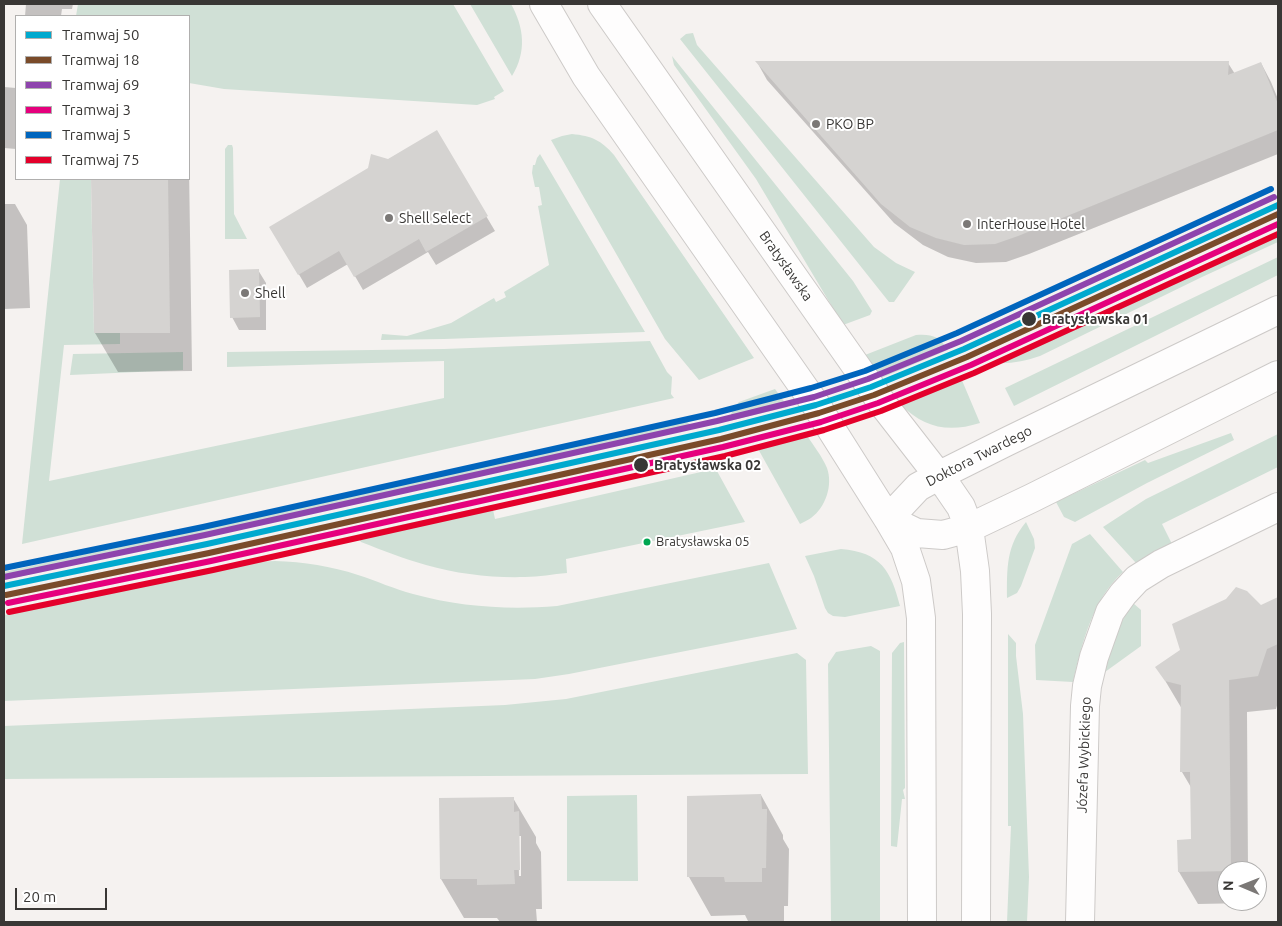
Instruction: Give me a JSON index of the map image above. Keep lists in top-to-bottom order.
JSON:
{
  "streets": {
    "street": ["Bratysławska", "Doktora Twardego", "Józefa Wybickiego"]
  },
  "crossings": [
    ["Bratysławska", "Doktora Twardego"]
  ],
  "places": [
    "PKO BP",
    "Shell Select",
    "InterHouse Hotel",
    "Shell",
    "Bratysławska 01",
    "Bratysławska 02",
    "Bratysławska 05"
  ],
  "lines": [
    "tram line 5",
    "tram line 69",
    "tram line 50",
    "tram line 18",
    "tram line 3",
    "tram line 75"
  ],
  "legend": [
    "Tramwaj 50",
    "Tramwaj 18",
    "Tramwaj 69",
    "Tramwaj 3",
    "Tramwaj 5",
    "Tramwaj 75"
  ],
  "scale_bar": "20 m",
  "north": "left"
}
